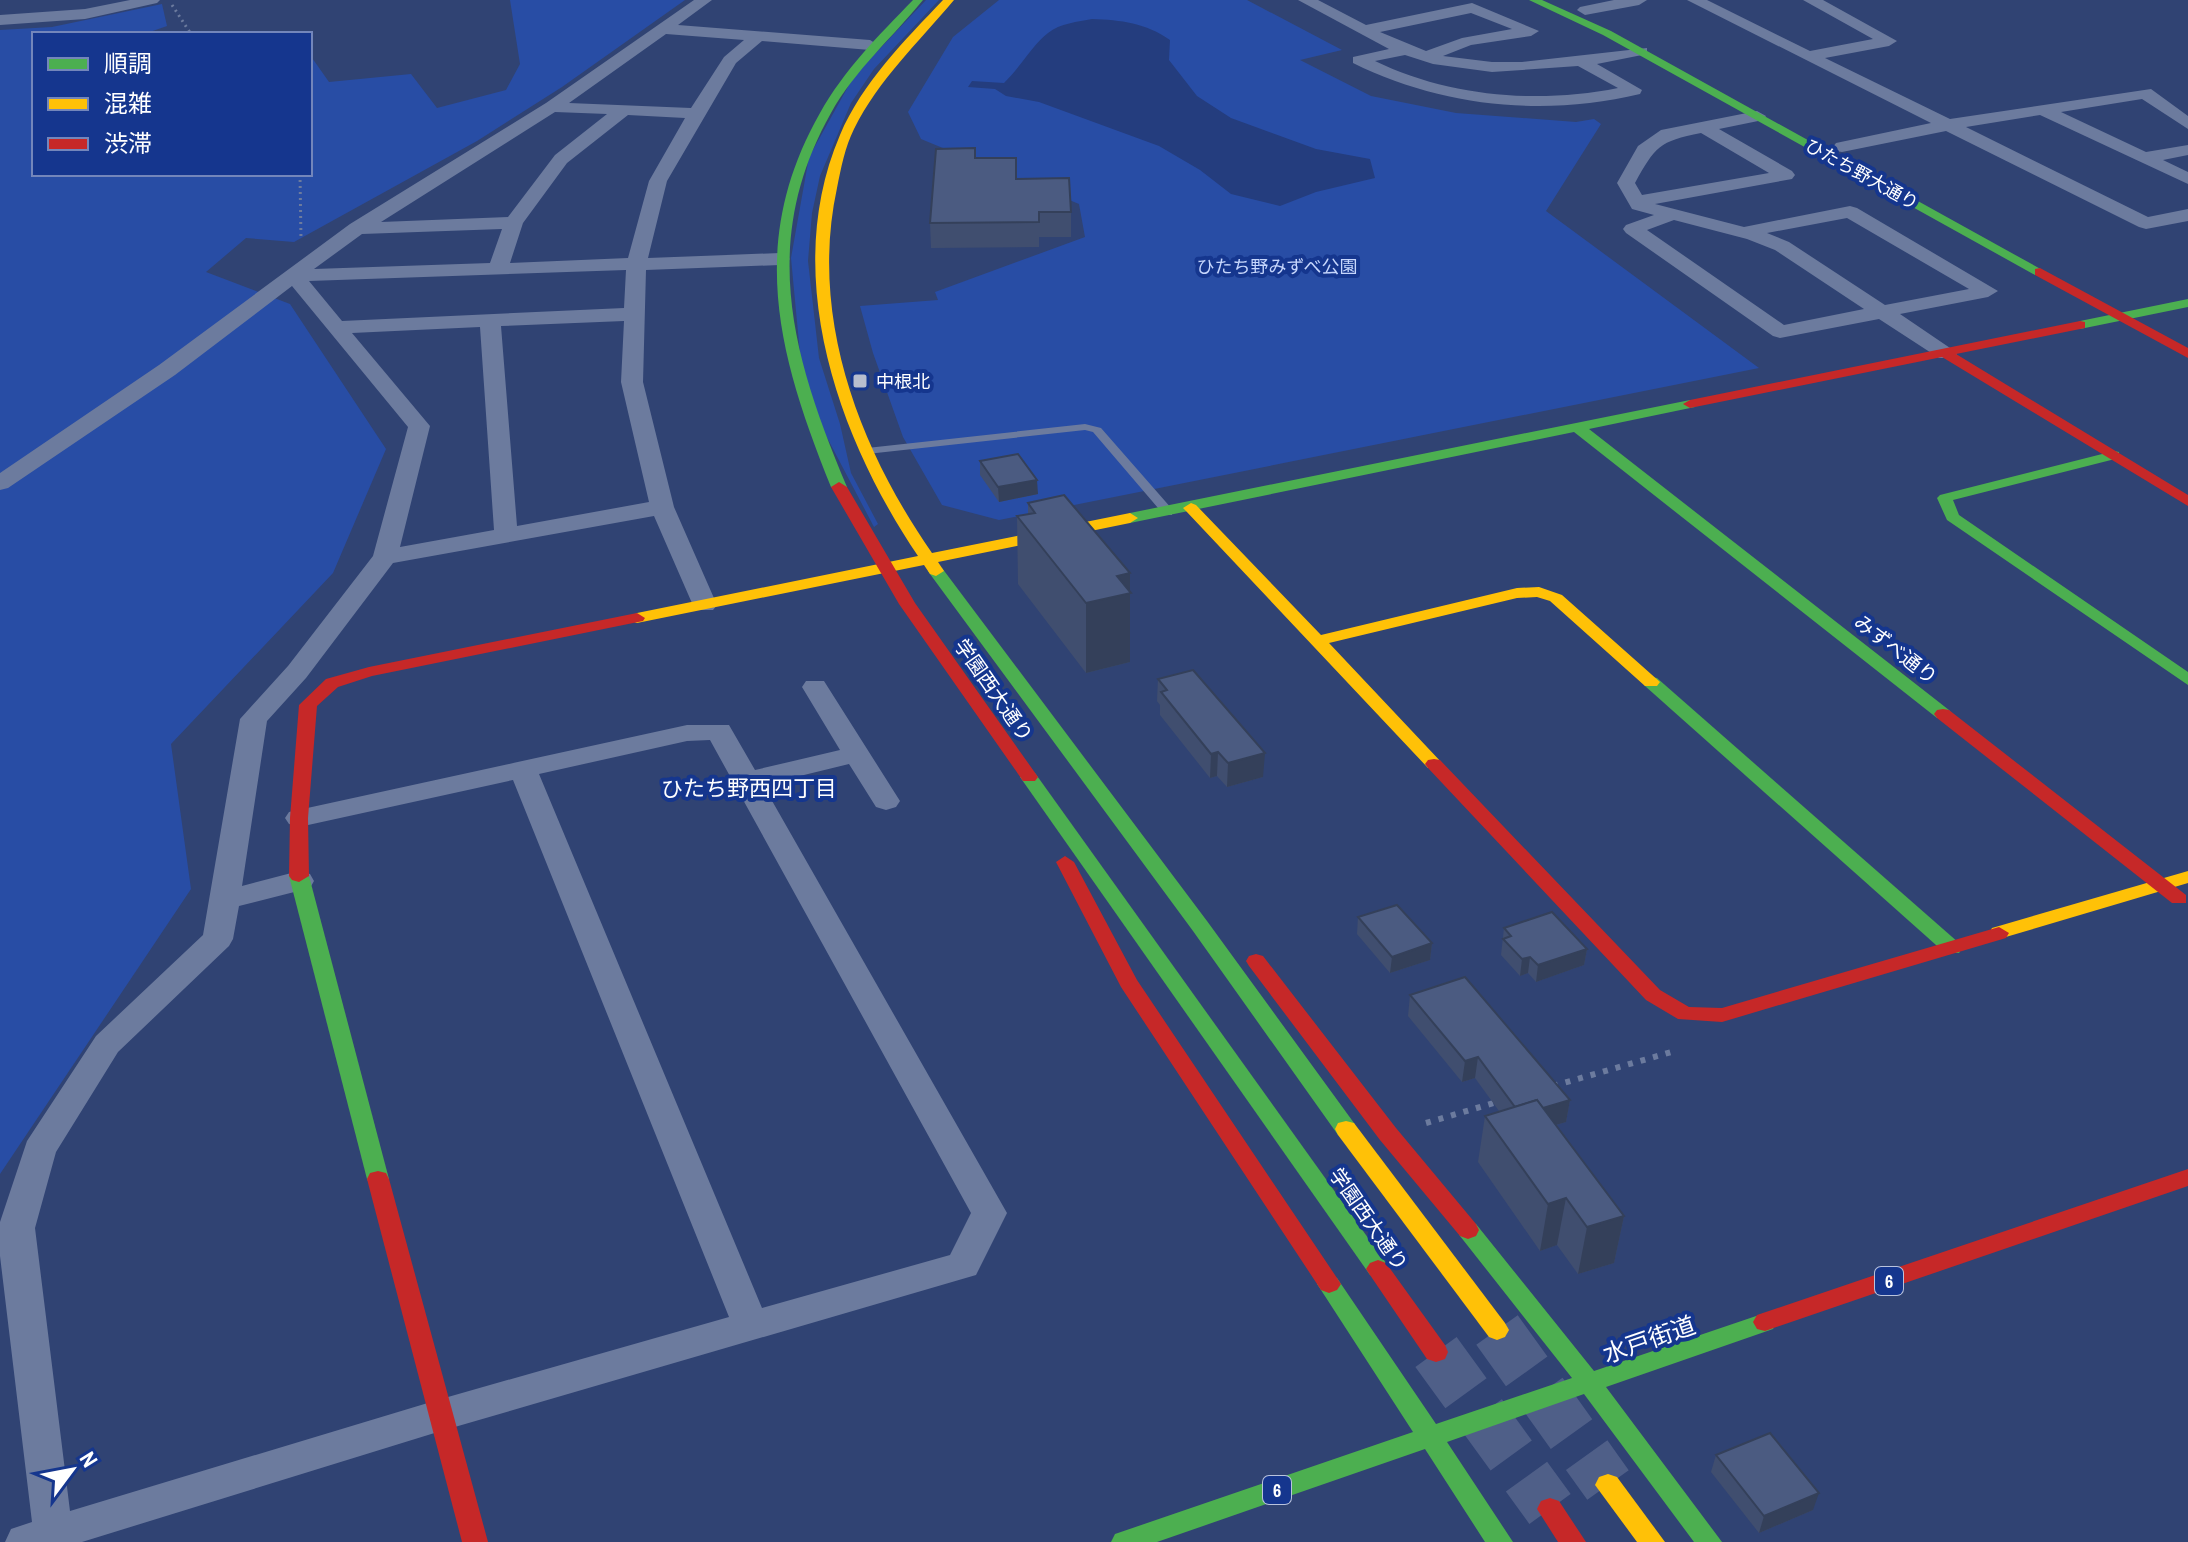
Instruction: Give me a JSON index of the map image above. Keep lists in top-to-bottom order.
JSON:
{
  "streets": {
    "main road": [
      "ひたち野大通り",
      "みずべ通り",
      "学園西大通り",
      "6",
      "水戸街道"
    ]
  },
  "districts": ["ひたち野西四丁目"],
  "parks": ["ひたち野みずべ公園"],
  "places": {
    "transit": ["中根北"]
  },
  "legend": ["順調", "混雑", "渋滞"],
  "north": "top right"
}
